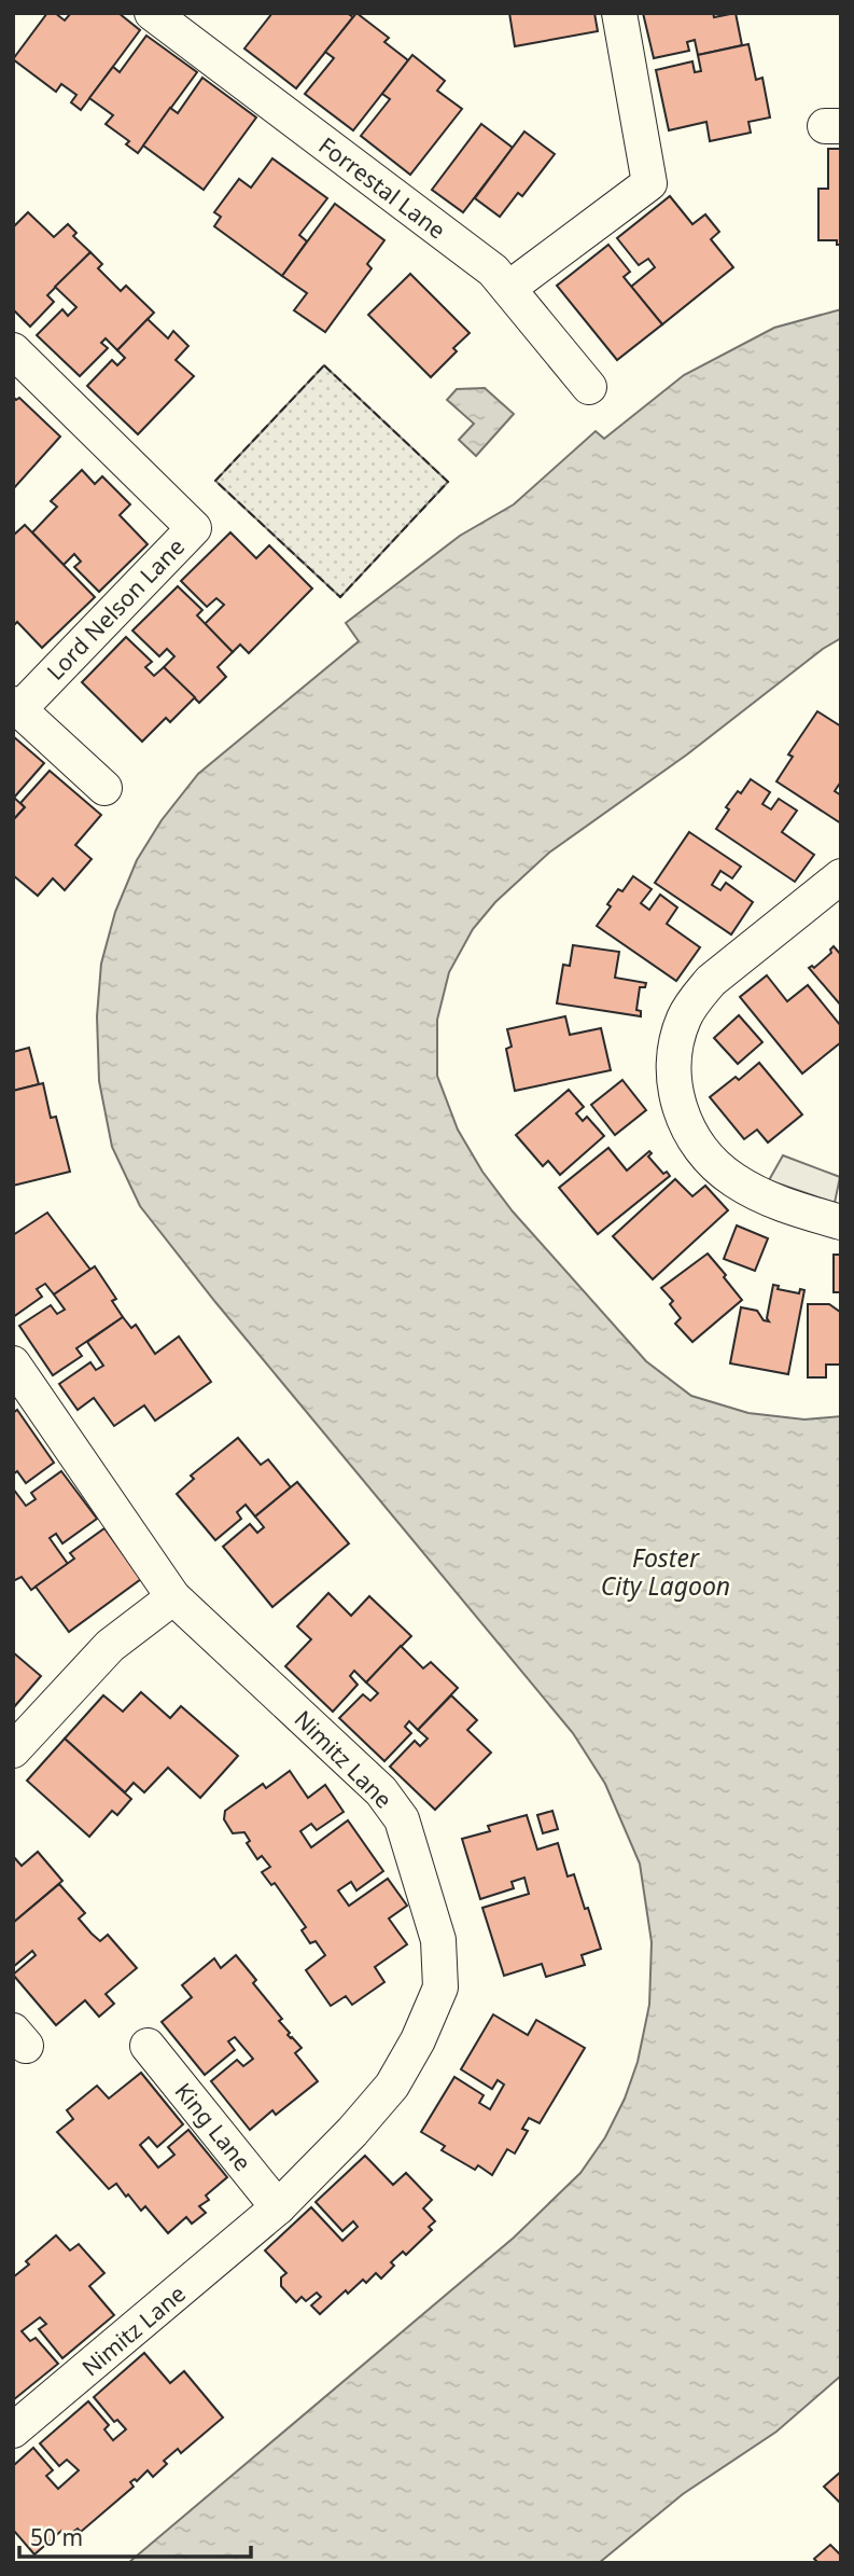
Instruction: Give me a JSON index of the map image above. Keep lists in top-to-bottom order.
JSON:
{
  "streets": {
    "street": [
      "Forrestal Lane",
      "Lord Nelson Lane",
      "Nimitz Lane",
      "King Lane"
    ]
  },
  "crossings": [
    ["Nimitz Lane", "King Lane"]
  ],
  "water": ["Foster City Lagoon"],
  "scale_bar": "50 m"
}
